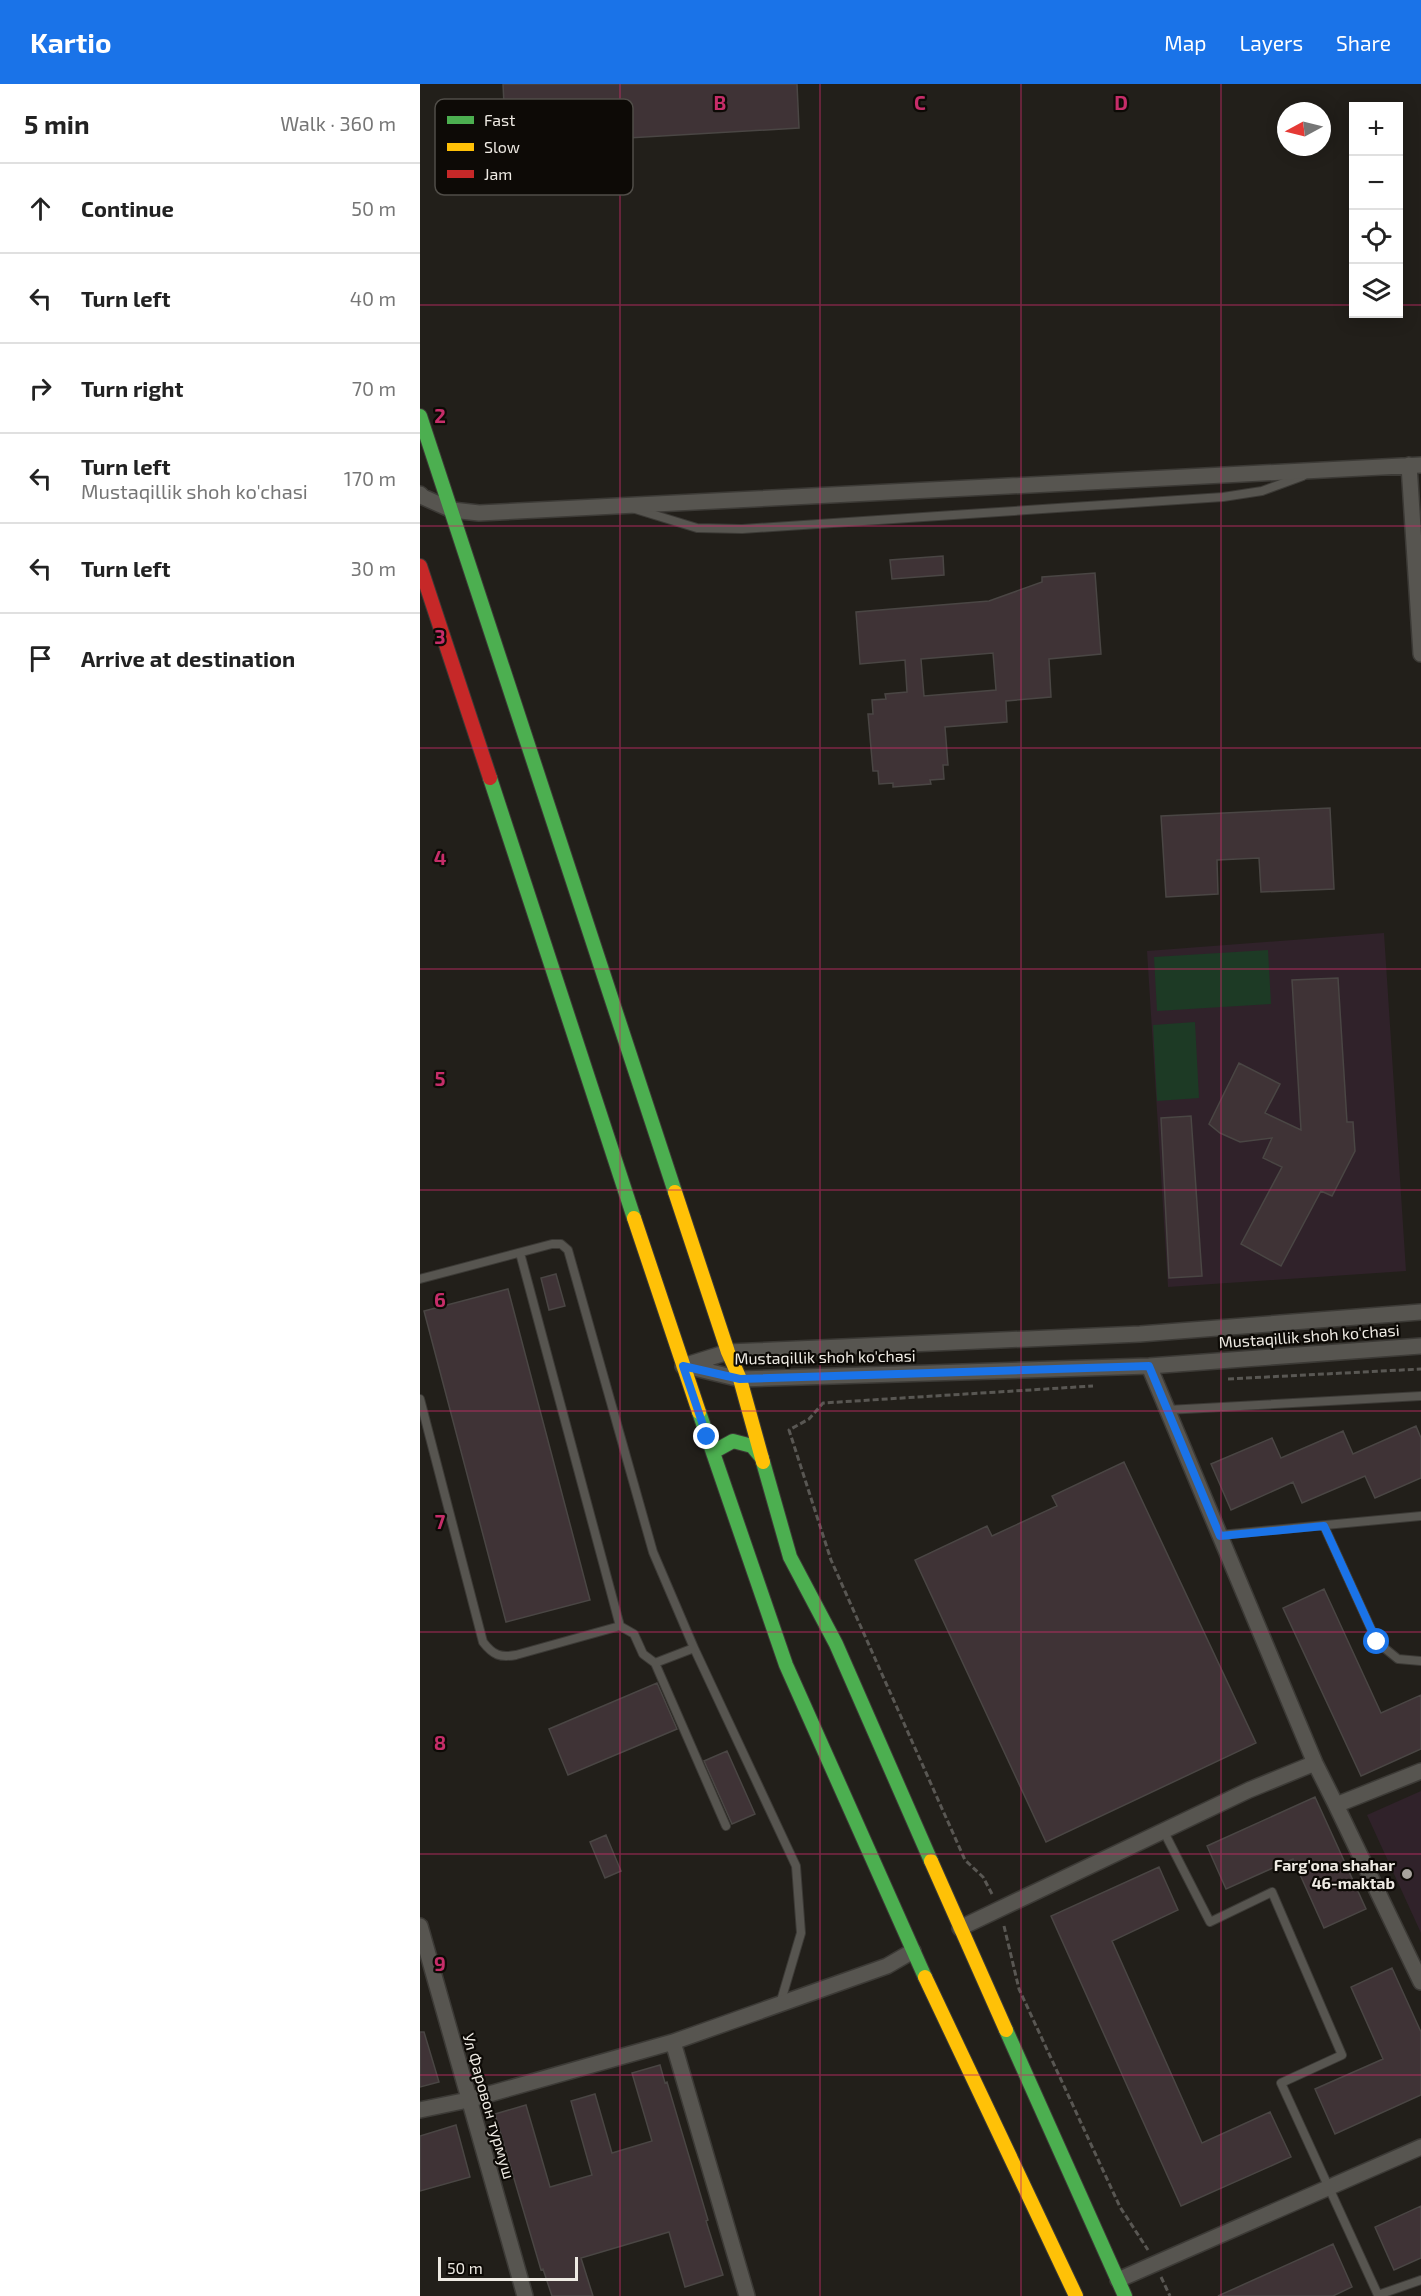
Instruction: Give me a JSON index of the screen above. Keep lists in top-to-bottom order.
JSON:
{
  "streets": {
    "street": ["Mustaqillik shoh ko'chasi", "Ул Фаровон турмуш"]
  },
  "places": ["Farg'ona shahar 46-maktab"],
  "legend": ["Fast", "Slow", "Jam"],
  "scale_bar": "50 m",
  "north": "left",
  "page": {
    "header": "Kartio",
    "nav": ["Map", "Layers", "Share"],
    "heading": ["5 min", "Walk · 360 m"],
    "map_buttons": ["+", "−"],
    "list": [
      ["Continue", "50 m"],
      ["Turn left", "40 m"],
      ["Turn right", "70 m"],
      ["Turn left", "Mustaqillik shoh ko'chasi", "170 m"],
      ["Turn left", "30 m"],
      "Arrive at destination"
    ],
    "scale": "50 m"
  },
  "grid": {
    "columns": ["B", "C", "D"],
    "rows": [
      "2",
      "3",
      "4",
      "5",
      "6",
      "7",
      "8",
      "9"
    ]
  }
}
